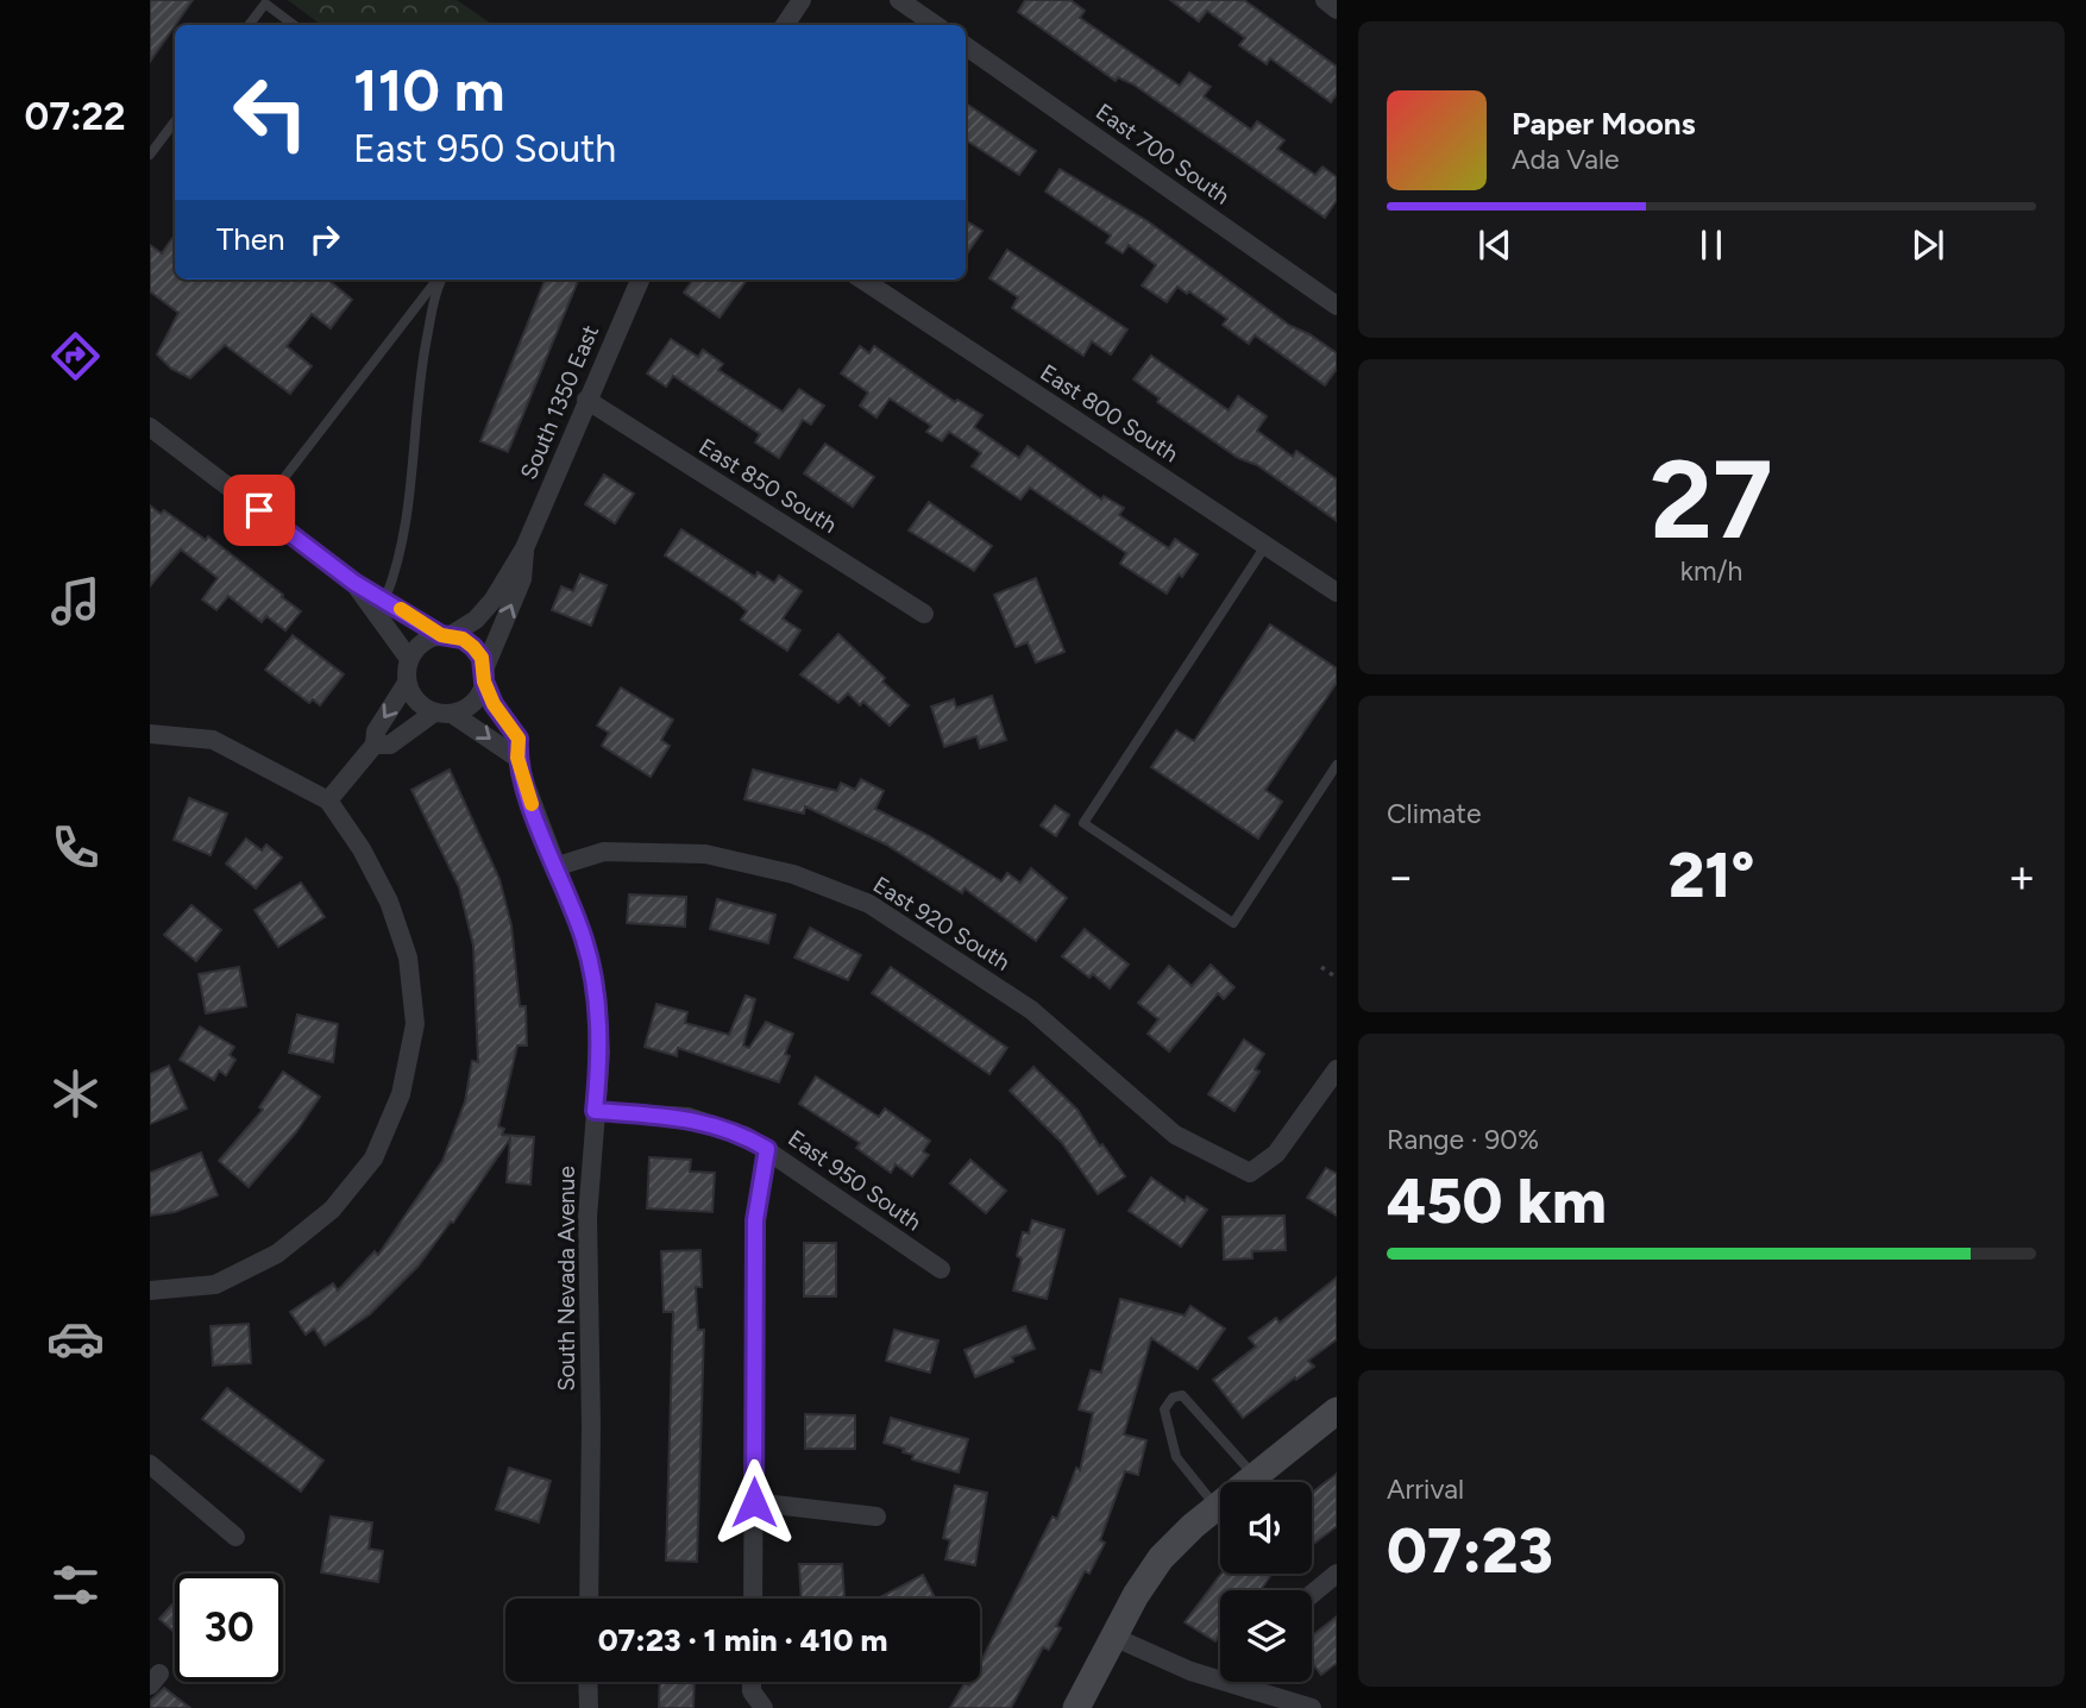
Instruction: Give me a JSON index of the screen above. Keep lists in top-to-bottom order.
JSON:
{
  "streets": {
    "street": [
      "East 700 South",
      "South 1350 East",
      "East 800 South",
      "East 850 South",
      "East 920 South",
      "East 950 South",
      "South Nevada Avenue"
    ]
  },
  "crossings": [
    ["South 1350 East", "East 850 South"],
    ["South 1350 East", "South Nevada Avenue"],
    ["East 920 South", "South Nevada Avenue"],
    ["East 950 South", "South Nevada Avenue"]
  ],
  "page": {
    "tabs": "07:22",
    "turn": ["110 m", "East 950 South"],
    "song": ["Paper Moons", "Ada Vale"],
    "then": "Then",
    "tile": [
      ["27", "km/h"],
      "Climate",
      ["Range · 90%", "450 km"],
      ["Arrival", "07:23"]
    ],
    "heat": ["−", "21°", "+"],
    "limit": "30",
    "trip": "07:23 · 1 min · 410 m"
  }
}
